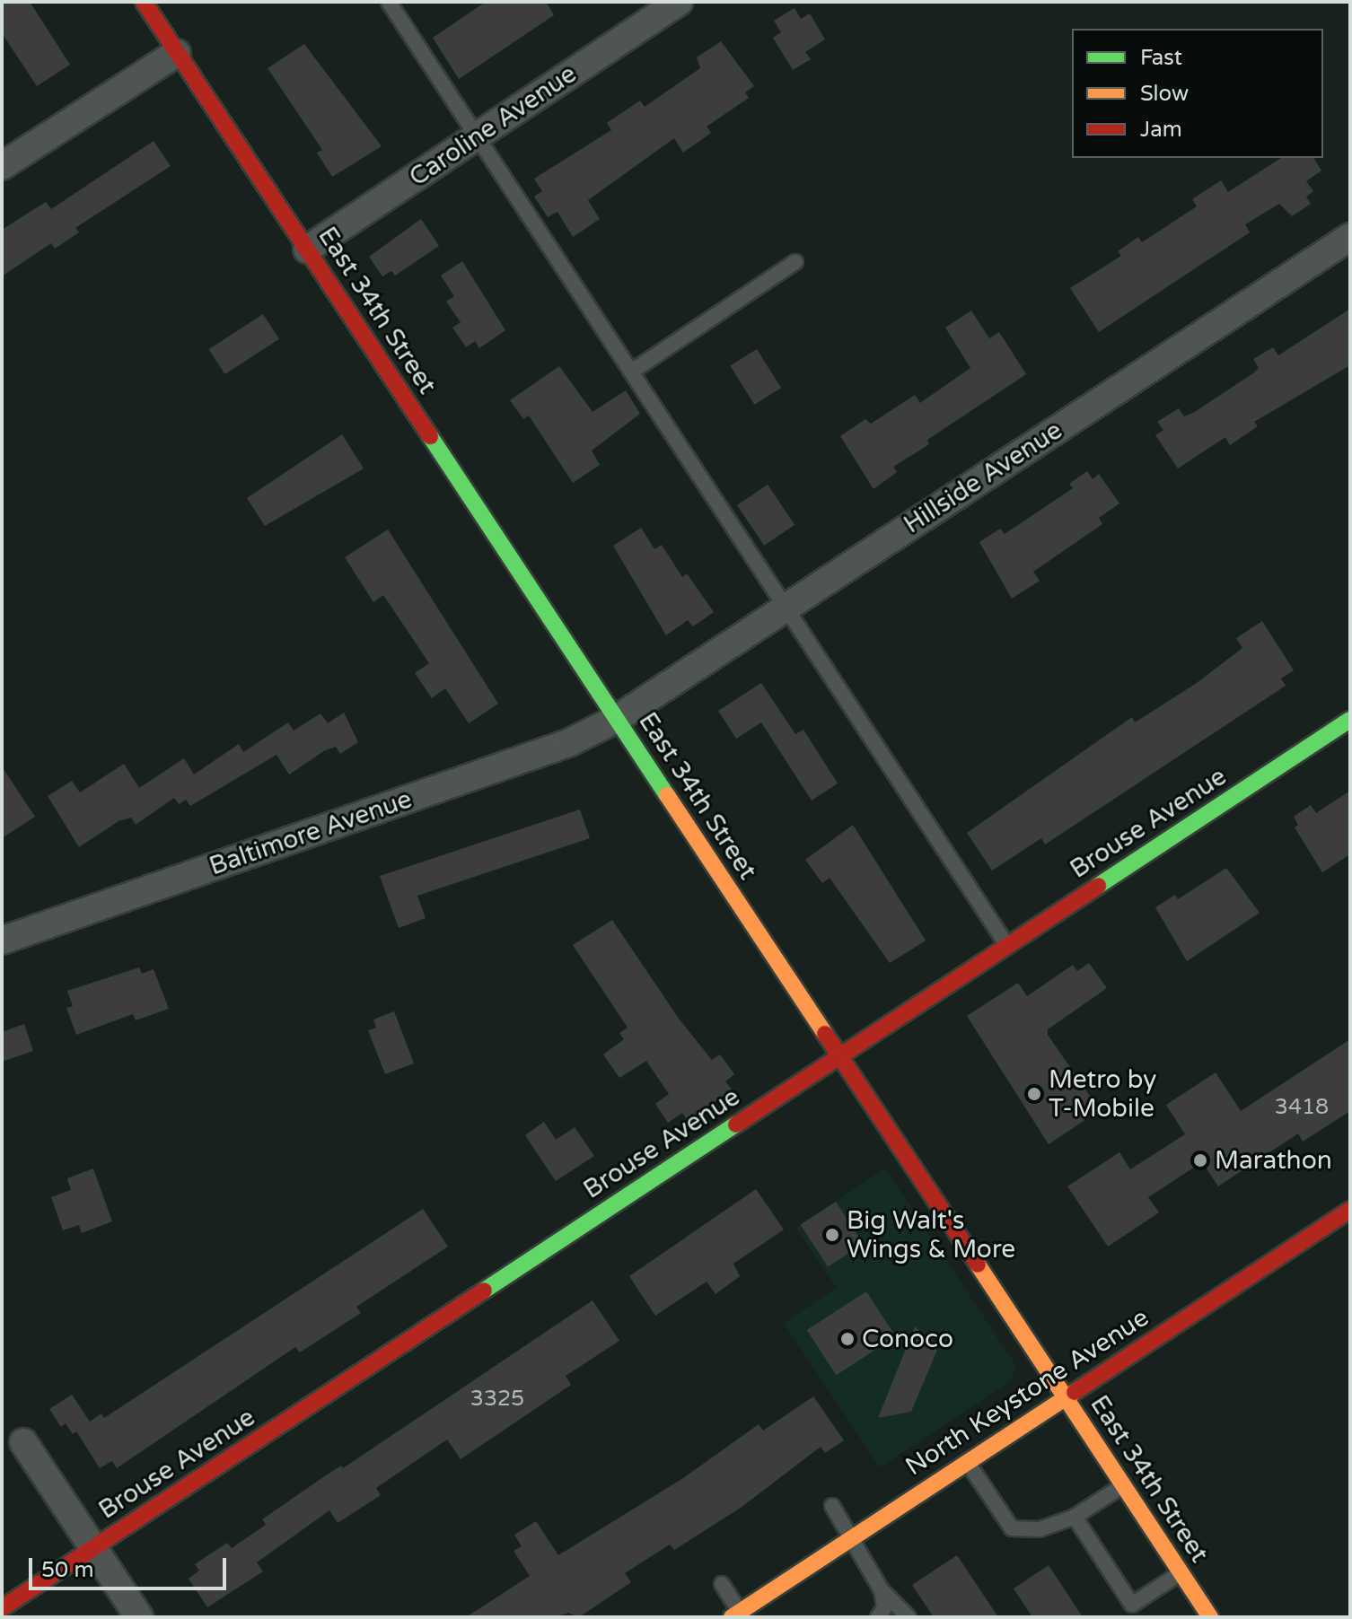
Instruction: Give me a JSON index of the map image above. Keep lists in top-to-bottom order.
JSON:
{
  "streets": {
    "main road": ["East 34th Street", "Brouse Avenue", "North Keystone Avenue"],
    "street": ["Caroline Avenue", "Hillside Avenue", "Baltimore Avenue"]
  },
  "crossings": [
    ["Caroline Avenue", "East 34th Street"],
    ["East 34th Street", "Hillside Avenue"],
    ["East 34th Street", "Brouse Avenue"],
    ["East 34th Street", "Baltimore Avenue"],
    ["East 34th Street", "North Keystone Avenue"],
    ["Hillside Avenue", "Baltimore Avenue"]
  ],
  "places": [
    "Metro by T-Mobile",
    "Marathon",
    "Big Walt's Wings & More",
    "Conoco"
  ],
  "house_numbers": ["3418", "3325"],
  "legend": ["Fast", "Slow", "Jam"],
  "scale_bar": "50 m"
}
